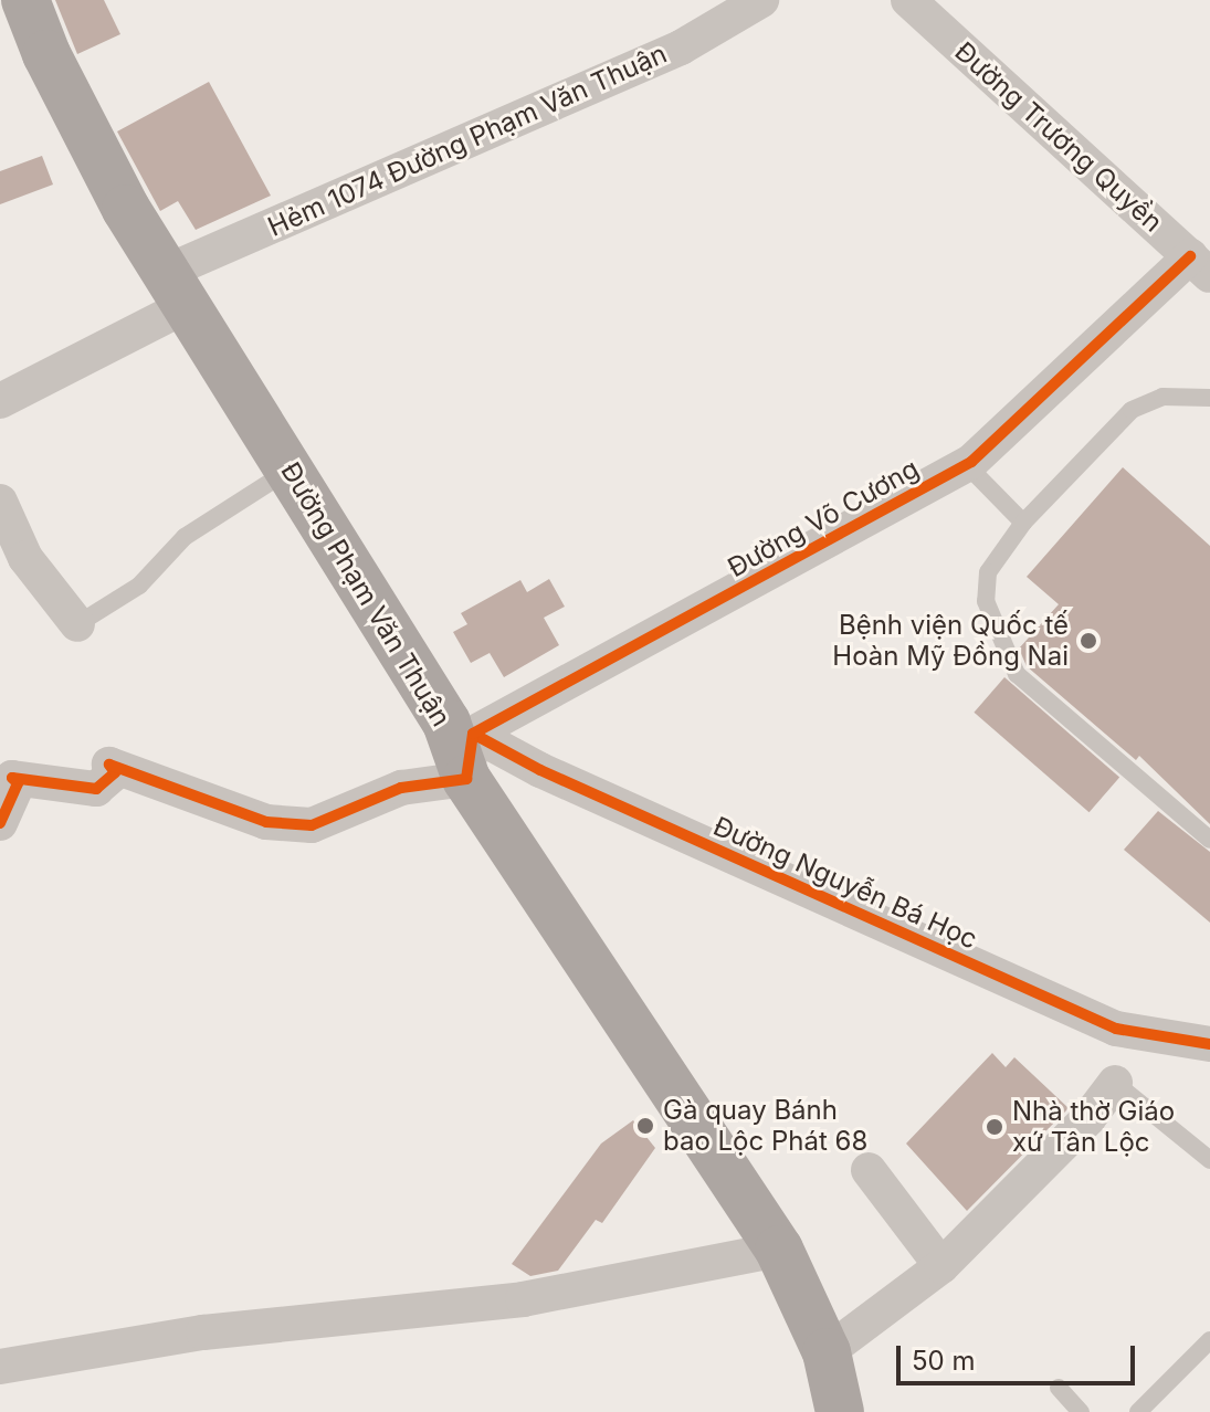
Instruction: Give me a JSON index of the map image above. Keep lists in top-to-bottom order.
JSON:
{
  "streets": {
    "main road": ["Đường Phạm Văn Thuận"],
    "street": [
      "Đường Trương Quyền",
      "Hẻm 1074 Đường Phạm Văn Thuận",
      "Đường Võ Cương",
      "Đường Nguyễn Bá Học"
    ]
  },
  "crossings": [
    ["Đường Trương Quyền", "Đường Võ Cương"],
    ["Hẻm 1074 Đường Phạm Văn Thuận", "Đường Phạm Văn Thuận"],
    ["Đường Võ Cương", "Đường Phạm Văn Thuận"],
    ["Đường Võ Cương", "Đường Nguyễn Bá Học"],
    ["Đường Phạm Văn Thuận", "Đường Nguyễn Bá Học"]
  ],
  "places": ["Bệnh viện Quốc tế Hoàn Mỹ Đồng Nai", "Gà quay Bánh bao Lộc Phát 68", "Nhà thờ Giáo xứ Tân Lộc"],
  "scale_bar": "50 m"
}
